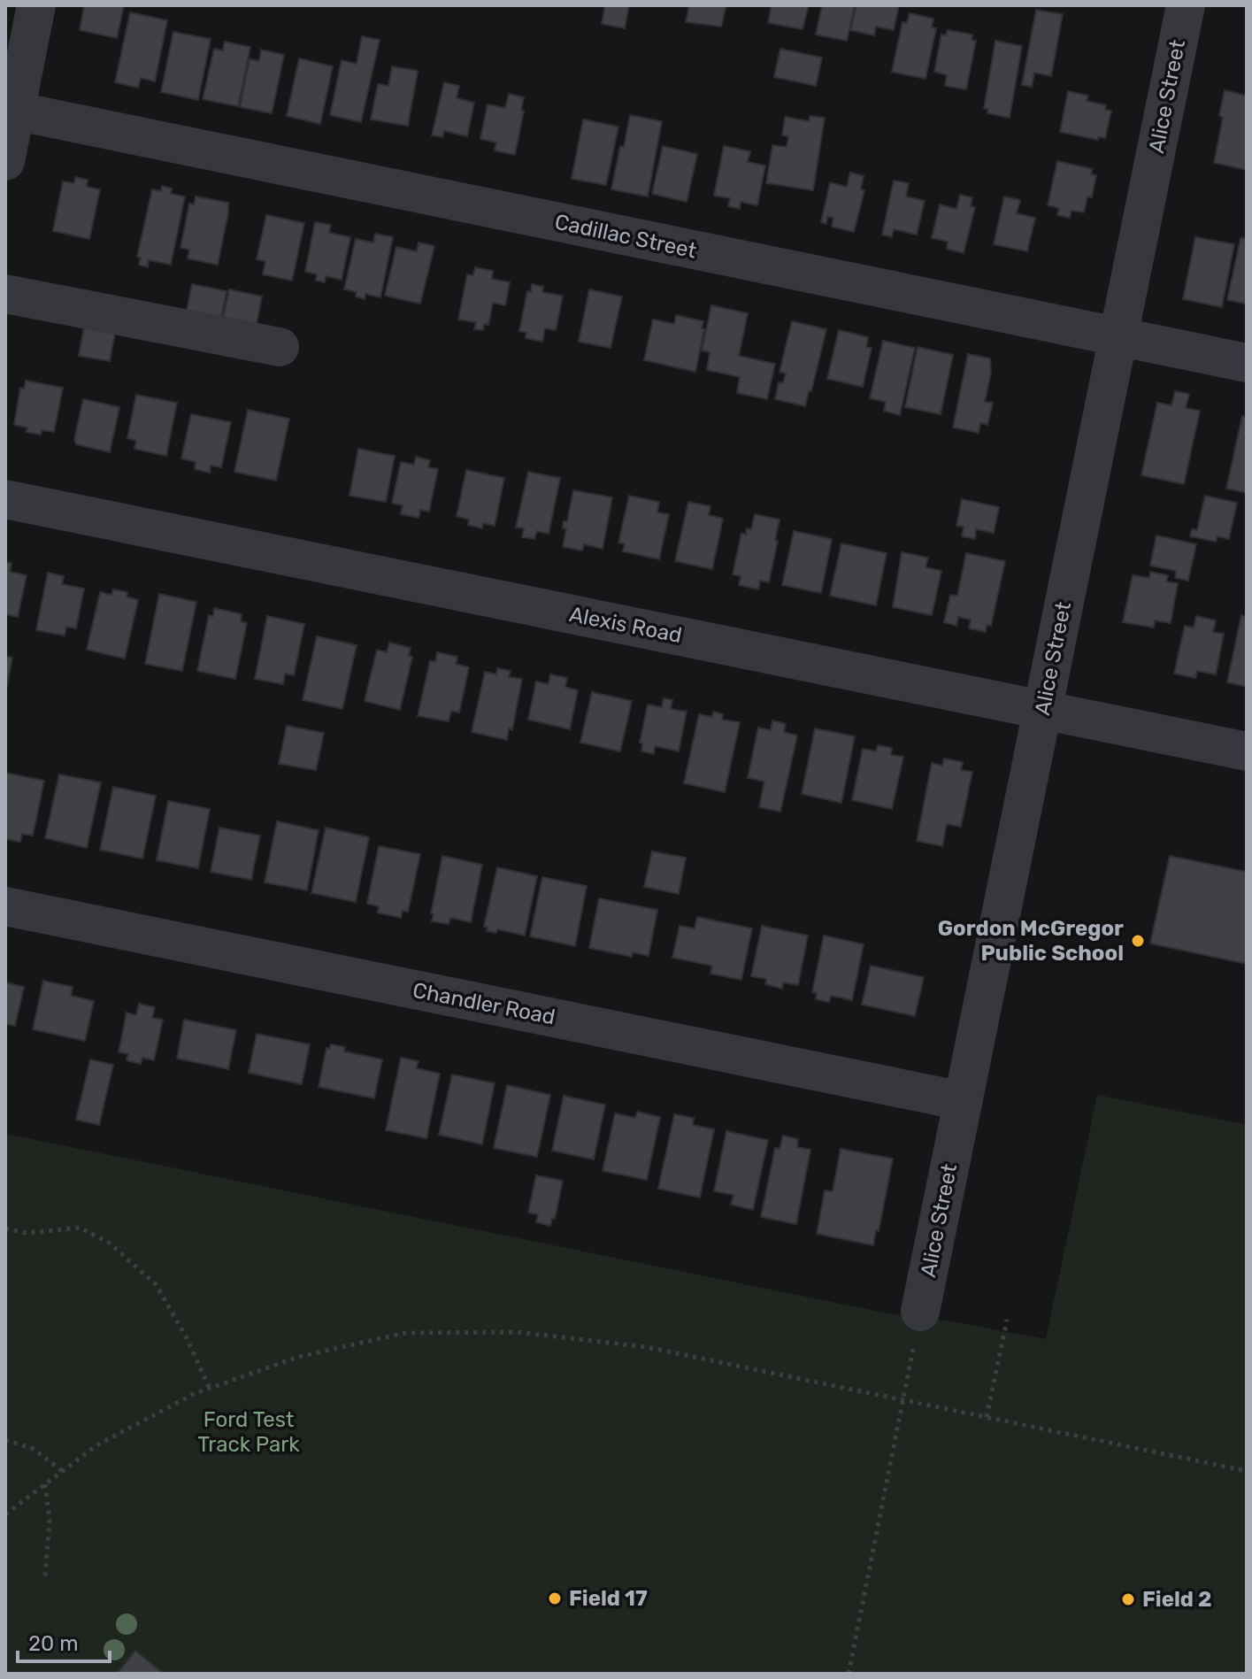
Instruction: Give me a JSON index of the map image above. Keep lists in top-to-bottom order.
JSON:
{
  "streets": {
    "street": [
      "Alice Street",
      "Cadillac Street",
      "Alexis Road",
      "Chandler Road"
    ]
  },
  "crossings": [
    ["Alice Street", "Cadillac Street"],
    ["Alice Street", "Alexis Road"],
    ["Alice Street", "Chandler Road"]
  ],
  "parks": ["Ford Test Track Park"],
  "places": ["Gordon McGregor Public School", "Field 17", "Field 2"],
  "scale_bar": "20 m"
}
